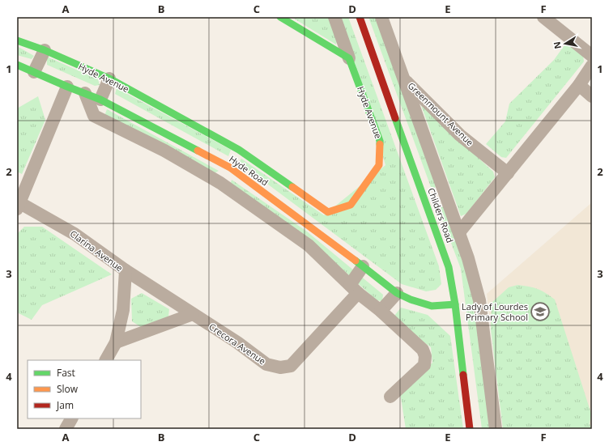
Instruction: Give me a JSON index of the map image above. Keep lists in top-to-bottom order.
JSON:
{
  "streets": {
    "street": [
      "Hyde Avenue",
      "Greenmount Avenue",
      "Hyde Road",
      "Childers Road",
      "Clarina Avenue",
      "Crecora Avenue"
    ]
  },
  "crossings": [
    ["Hyde Road", "Childers Road"],
    ["Hyde Road", "Clarina Avenue"],
    ["Hyde Road", "Crecora Avenue"],
    ["Clarina Avenue", "Crecora Avenue"]
  ],
  "places": {
    "school or university": ["Lady of Lourdes Primary School"]
  },
  "legend": ["Fast", "Slow", "Jam"],
  "north": "left",
  "grid": {
    "columns": [
      "A",
      "B",
      "C",
      "D",
      "E",
      "F"
    ],
    "rows": [
      "1",
      "2",
      "3",
      "4"
    ]
  }
}
